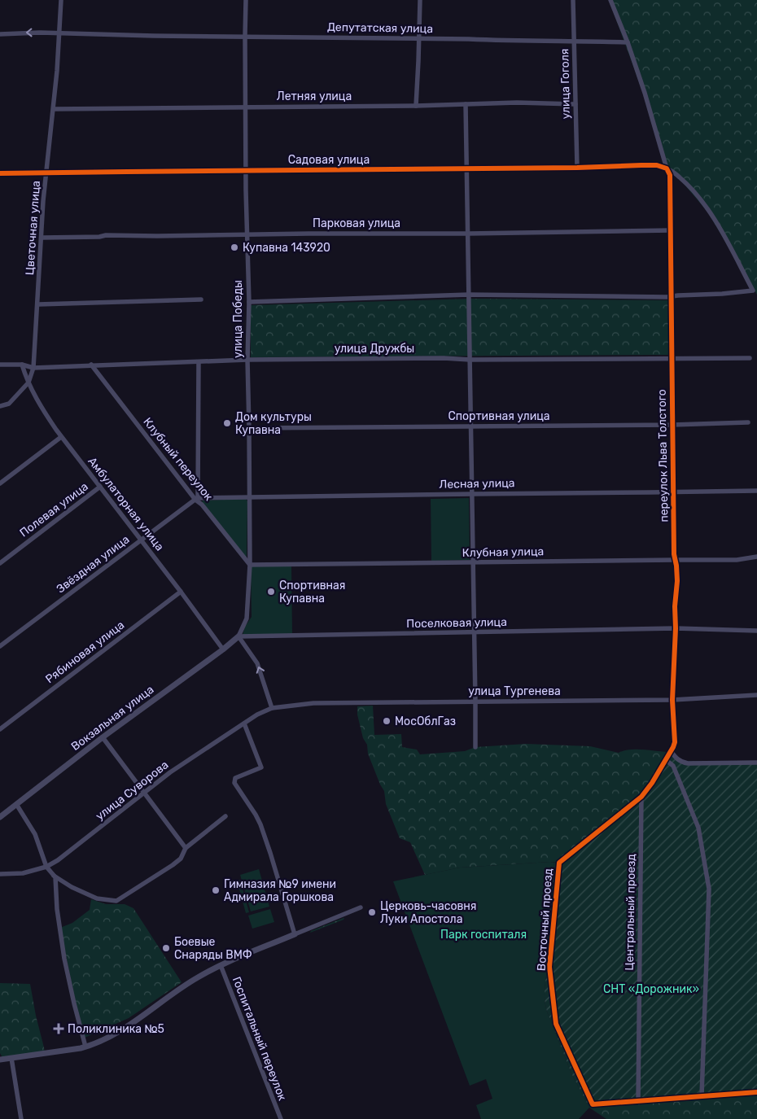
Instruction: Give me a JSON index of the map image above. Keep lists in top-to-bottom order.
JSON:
{
  "streets": {
    "street": [
      "Депутатская улица",
      "улица Гоголя",
      "Летняя улица",
      "Садовая улица",
      "Парковая улица",
      "Цветочная улица",
      "улица Победы",
      "улица Дружбы",
      "Спортивная улица",
      "переулок Льва Толстого",
      "Клубный переулок",
      "Лесная улица",
      "Амбулаторная улица",
      "Полевая улица",
      "Клубная улица",
      "Звёздная улица",
      "Поселковая улица",
      "Рябиновая улица",
      "улица Тургенева",
      "Вокзальная улица",
      "улица Суворова",
      "Центральный проезд",
      "Восточный проезд",
      "Госпитальный переулок"
    ]
  },
  "crossings": [
    ["Депутатская улица", "улица Гоголя"],
    ["Депутатская улица", "Цветочная улица"],
    ["Депутатская улица", "улица Победы"],
    ["улица Гоголя", "Летняя улица"],
    ["улица Гоголя", "Садовая улица"],
    ["Летняя улица", "Цветочная улица"],
    ["Летняя улица", "улица Победы"],
    ["Садовая улица", "Цветочная улица"],
    ["Садовая улица", "улица Победы"],
    ["Садовая улица", "переулок Льва Толстого"],
    ["Парковая улица", "Цветочная улица"],
    ["Парковая улица", "улица Победы"],
    ["Парковая улица", "переулок Льва Толстого"],
    ["Цветочная улица", "улица Дружбы"],
    ["Цветочная улица", "Амбулаторная улица"],
    ["улица Победы", "улица Дружбы"],
    ["улица Победы", "Спортивная улица"],
    ["улица Победы", "Клубный переулок"],
    ["улица Победы", "Лесная улица"],
    ["улица Победы", "Клубная улица"],
    ["улица Победы", "Поселковая улица"],
    ["улица Победы", "Вокзальная улица"],
    ["улица Дружбы", "переулок Льва Толстого"],
    ["улица Дружбы", "Клубный переулок"],
    ["улица Дружбы", "Амбулаторная улица"],
    ["Спортивная улица", "переулок Льва Толстого"],
    ["переулок Льва Толстого", "Лесная улица"],
    ["переулок Льва Толстого", "Клубная улица"],
    ["переулок Льва Толстого", "Поселковая улица"],
    ["переулок Льва Толстого", "улица Тургенева"],
    ["переулок Льва Толстого", "Восточный проезд"],
    ["Клубный переулок", "Лесная улица"],
    ["Клубный переулок", "Клубная улица"],
    ["Клубный переулок", "Звёздная улица"],
    ["Лесная улица", "Звёздная улица"],
    ["Амбулаторная улица", "Полевая улица"],
    ["Амбулаторная улица", "Звёздная улица"],
    ["Амбулаторная улица", "Рябиновая улица"],
    ["Амбулаторная улица", "Вокзальная улица"],
    ["Поселковая улица", "Вокзальная улица"],
    ["улица Тургенева", "улица Суворова"],
    ["Центральный проезд", "Восточный проезд"]
  ],
  "parks": ["Парк госпиталя", "СНТ «Дорожник»"],
  "places": {
    "other": [
      "Купавна 143920",
      "Дом культуры Купавна",
      "Спортивная Купавна",
      "МосОблГаз",
      "Гимназия №9 имени Адмирала Горшкова",
      "Церковь-часовня Луки Апостола",
      "Боевые Снаряды ВМФ"
    ],
    "health": ["Поликлиника №5"]
  }
}
